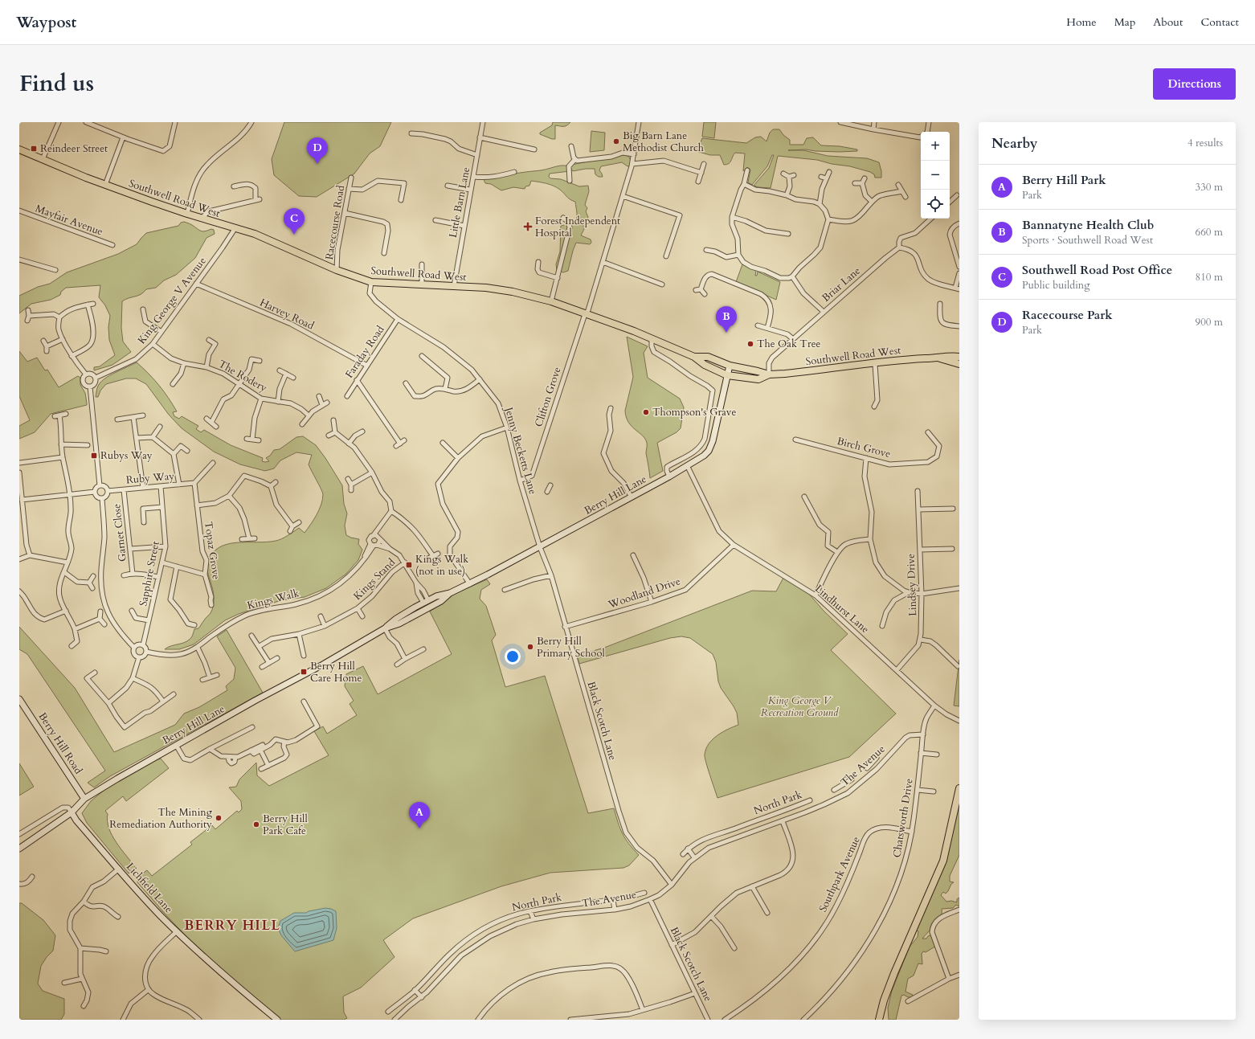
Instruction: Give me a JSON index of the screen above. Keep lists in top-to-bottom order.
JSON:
{
  "streets": {
    "main road": ["Southwell Road West"],
    "street": [
      "Little Barn Lane",
      "Mayfair Avenue",
      "Racecourse Road",
      "Briar Lane",
      "King George V Avenue",
      "Harvey Road",
      "Faraday Road",
      "The Rodery",
      "Clifton Grove",
      "Birch Grove",
      "Jenny Becketts Lane",
      "Ruby Way",
      "Berry Hill Lane",
      "Garnet Close",
      "Topaz Grove",
      "Sapphire Street",
      "Kings Stand",
      "Lindsey Drive",
      "Woodland Drive",
      "Kings Walk",
      "Lindhurst Lane",
      "Black Scotch Lane",
      "Berry Hill Road",
      "The Avenue",
      "North Park",
      "Chatsworth Drive",
      "Southpark Avenue",
      "Lichfield Lane"
    ]
  },
  "crossings": [
    ["Southwell Road West", "Little Barn Lane"],
    ["Southwell Road West", "Racecourse Road"],
    ["Southwell Road West", "Briar Lane"],
    ["Southwell Road West", "King George V Avenue"],
    ["Southwell Road West", "Clifton Grove"],
    ["Southwell Road West", "Jenny Becketts Lane"],
    ["Southwell Road West", "Berry Hill Lane"],
    ["King George V Avenue", "Harvey Road"],
    ["King George V Avenue", "The Rodery"],
    ["Harvey Road", "Faraday Road"],
    ["Faraday Road", "Jenny Becketts Lane"],
    ["Clifton Grove", "Jenny Becketts Lane"],
    ["Jenny Becketts Lane", "Berry Hill Lane"],
    ["Jenny Becketts Lane", "Black Scotch Lane"],
    ["Ruby Way", "Garnet Close"],
    ["Ruby Way", "Topaz Grove"],
    ["Ruby Way", "Sapphire Street"],
    ["Berry Hill Lane", "Lindhurst Lane"],
    ["Berry Hill Lane", "Black Scotch Lane"],
    ["Berry Hill Lane", "Berry Hill Road"],
    ["Berry Hill Lane", "Lichfield Lane"],
    ["Garnet Close", "Sapphire Street"],
    ["Sapphire Street", "Kings Walk"],
    ["Lindsey Drive", "Lindhurst Lane"],
    ["Woodland Drive", "Lindhurst Lane"],
    ["Woodland Drive", "Black Scotch Lane"],
    ["Lindhurst Lane", "Chatsworth Drive"],
    ["Black Scotch Lane", "The Avenue"],
    ["The Avenue", "Chatsworth Drive"],
    ["Chatsworth Drive", "Southpark Avenue"]
  ],
  "districts": ["BERRY HILL"],
  "parks": ["King George V Recreation Ground"],
  "places": {
    "other": [
      "Big Barn Lane Methodist Church",
      "The Oak Tree",
      "Thompson's Grave",
      "Berry Hill Primary School",
      "The Mining Remediation Authority",
      "Berry Hill Park Cafe"
    ],
    "transit": [
      "Reindeer Street",
      "Rubys Way",
      "Kings Walk (not in use)",
      "Berry Hill Care Home"
    ],
    "health": ["Forest Independent Hospital"]
  },
  "page": {
    "header": "Waypost",
    "nav": [
      "Home",
      "Map",
      "About",
      "Contact"
    ],
    "title": "Find us",
    "buttons": "Directions",
    "heading": ["Nearby", "4 results"],
    "map_buttons": ["+", "−"],
    "pins": [
      "D",
      "C",
      "B",
      "A"
    ],
    "list": [
      {
        "mark": "A",
        "name": "Berry Hill Park",
        "note": "Park",
        "value": "330 m"
      },
      {
        "mark": "B",
        "name": "Bannatyne Health Club",
        "note": "Sports · Southwell Road West",
        "value": "660 m"
      },
      {
        "mark": "C",
        "name": "Southwell Road Post Office",
        "note": "Public building",
        "value": "810 m"
      },
      {
        "mark": "D",
        "name": "Racecourse Park",
        "note": "Park",
        "value": "900 m"
      }
    ]
  }
}
